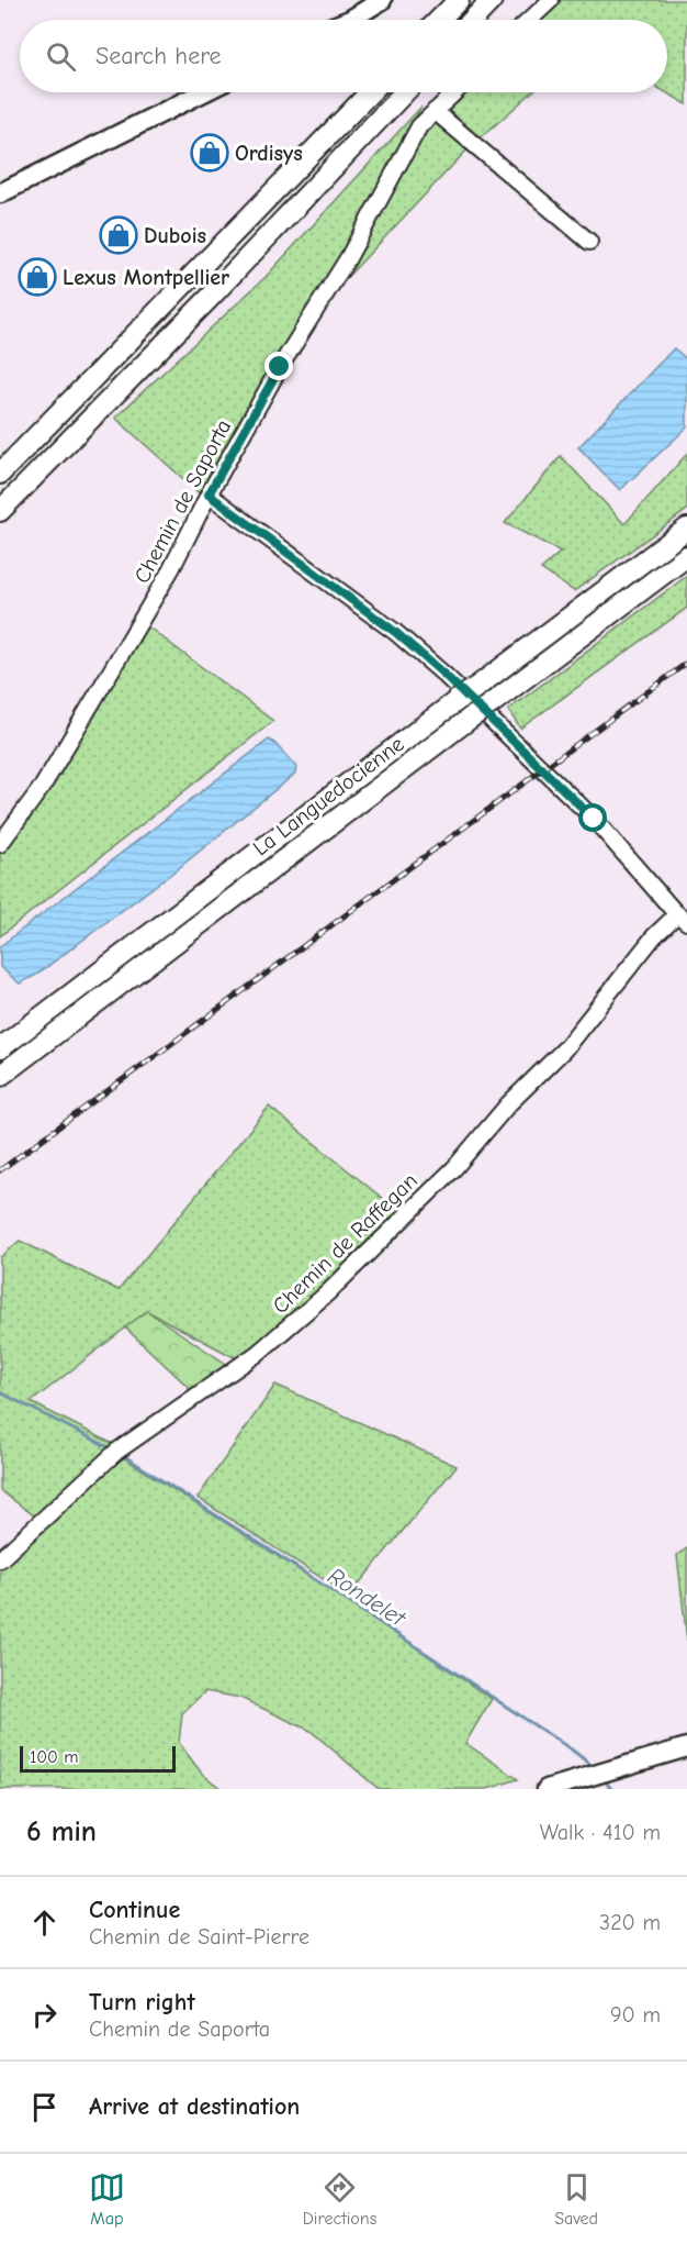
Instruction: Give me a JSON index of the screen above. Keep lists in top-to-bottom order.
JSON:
{
  "streets": {
    "highway": ["La Languedocienne"],
    "street": ["Chemin de Saporta", "Chemin de Raffegan"]
  },
  "water": ["Rondelet"],
  "places": {
    "shop": ["Ordisys", "Dubois", "Lexus Montpellier"]
  },
  "scale_bar": "100 m",
  "page": {
    "search": "Search here",
    "scale": "100 m",
    "heading": ["6 min", "Walk · 410 m"],
    "list": [
      ["Continue", "Chemin de Saint-Pierre", "320 m"],
      ["Turn right", "Chemin de Saporta", "90 m"],
      "Arrive at destination"
    ],
    "nav": ["Map", "Directions", "Saved"]
  }
}
